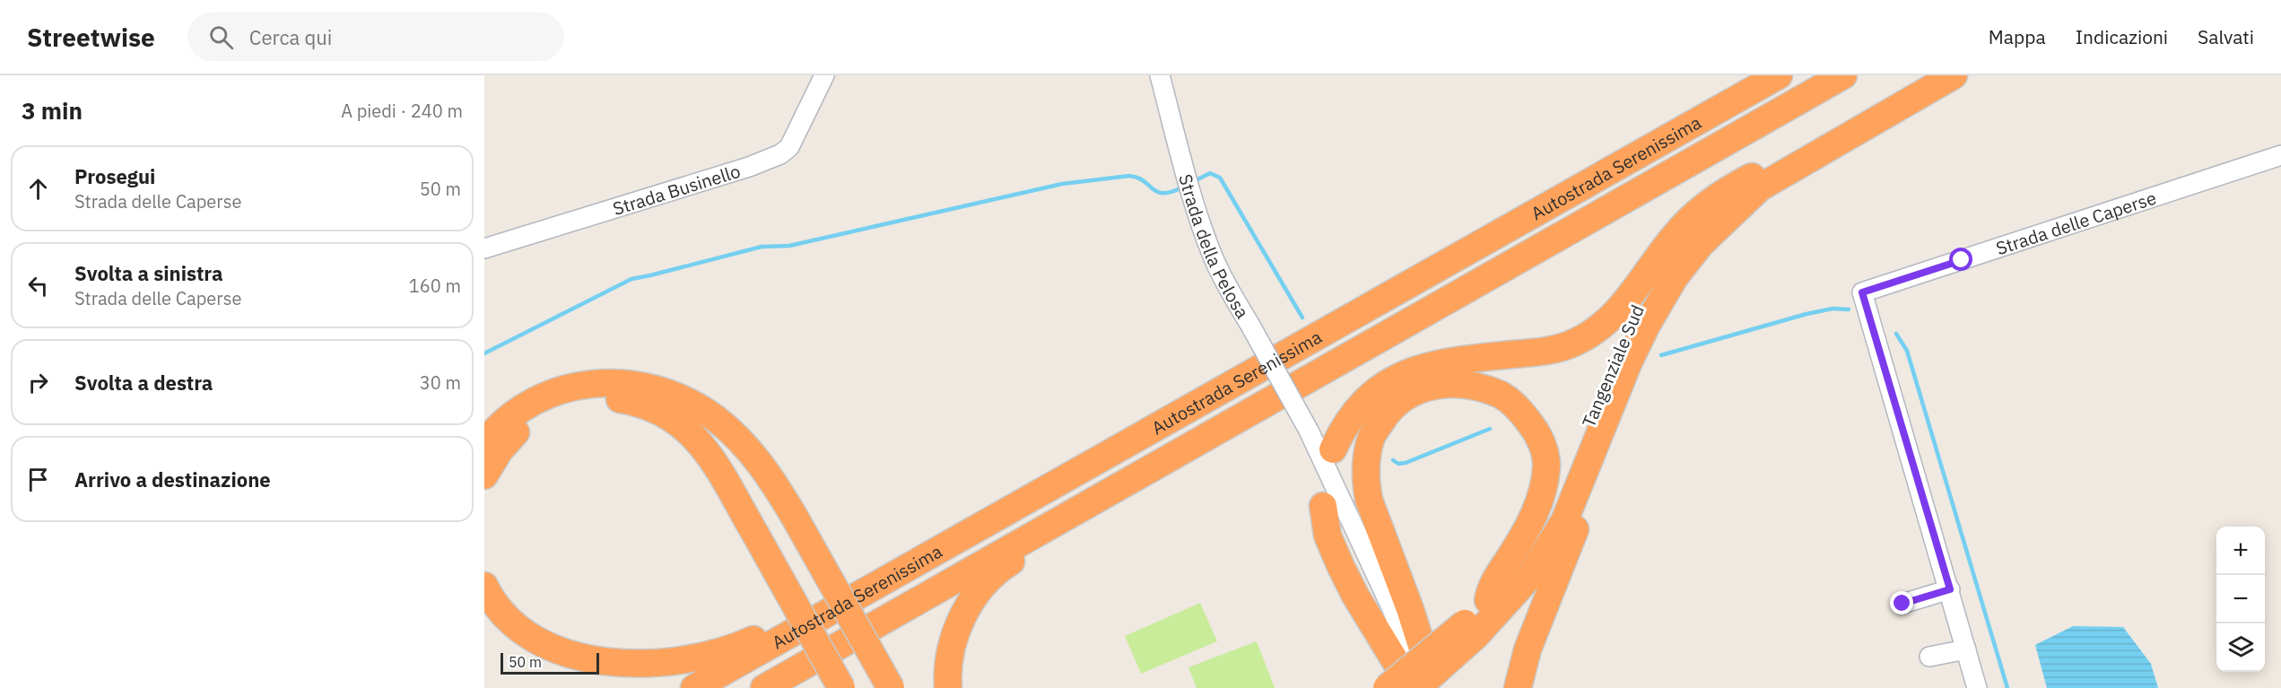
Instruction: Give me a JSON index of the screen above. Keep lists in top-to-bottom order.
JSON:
{
  "streets": {
    "highway": ["Autostrada Serenissima", "Tangenziale Sud"],
    "street": ["Strada Businello", "Strada delle Caperse", "Strada della Pelosa"]
  },
  "crossings": [
    ["Strada della Pelosa", "Tangenziale Sud"]
  ],
  "scale_bar": "50 m",
  "page": {
    "header": "Streetwise",
    "search": "Cerca qui",
    "nav": ["Mappa", "Indicazioni", "Salvati"],
    "heading": ["3 min", "A piedi · 240 m"],
    "list": [
      ["Prosegui", "Strada delle Caperse", "50 m"],
      ["Svolta a sinistra", "Strada delle Caperse", "160 m"],
      ["Svolta a destra", "30 m"],
      "Arrivo a destinazione"
    ],
    "map_buttons": ["+", "−"],
    "scale": "50 m"
  }
}
